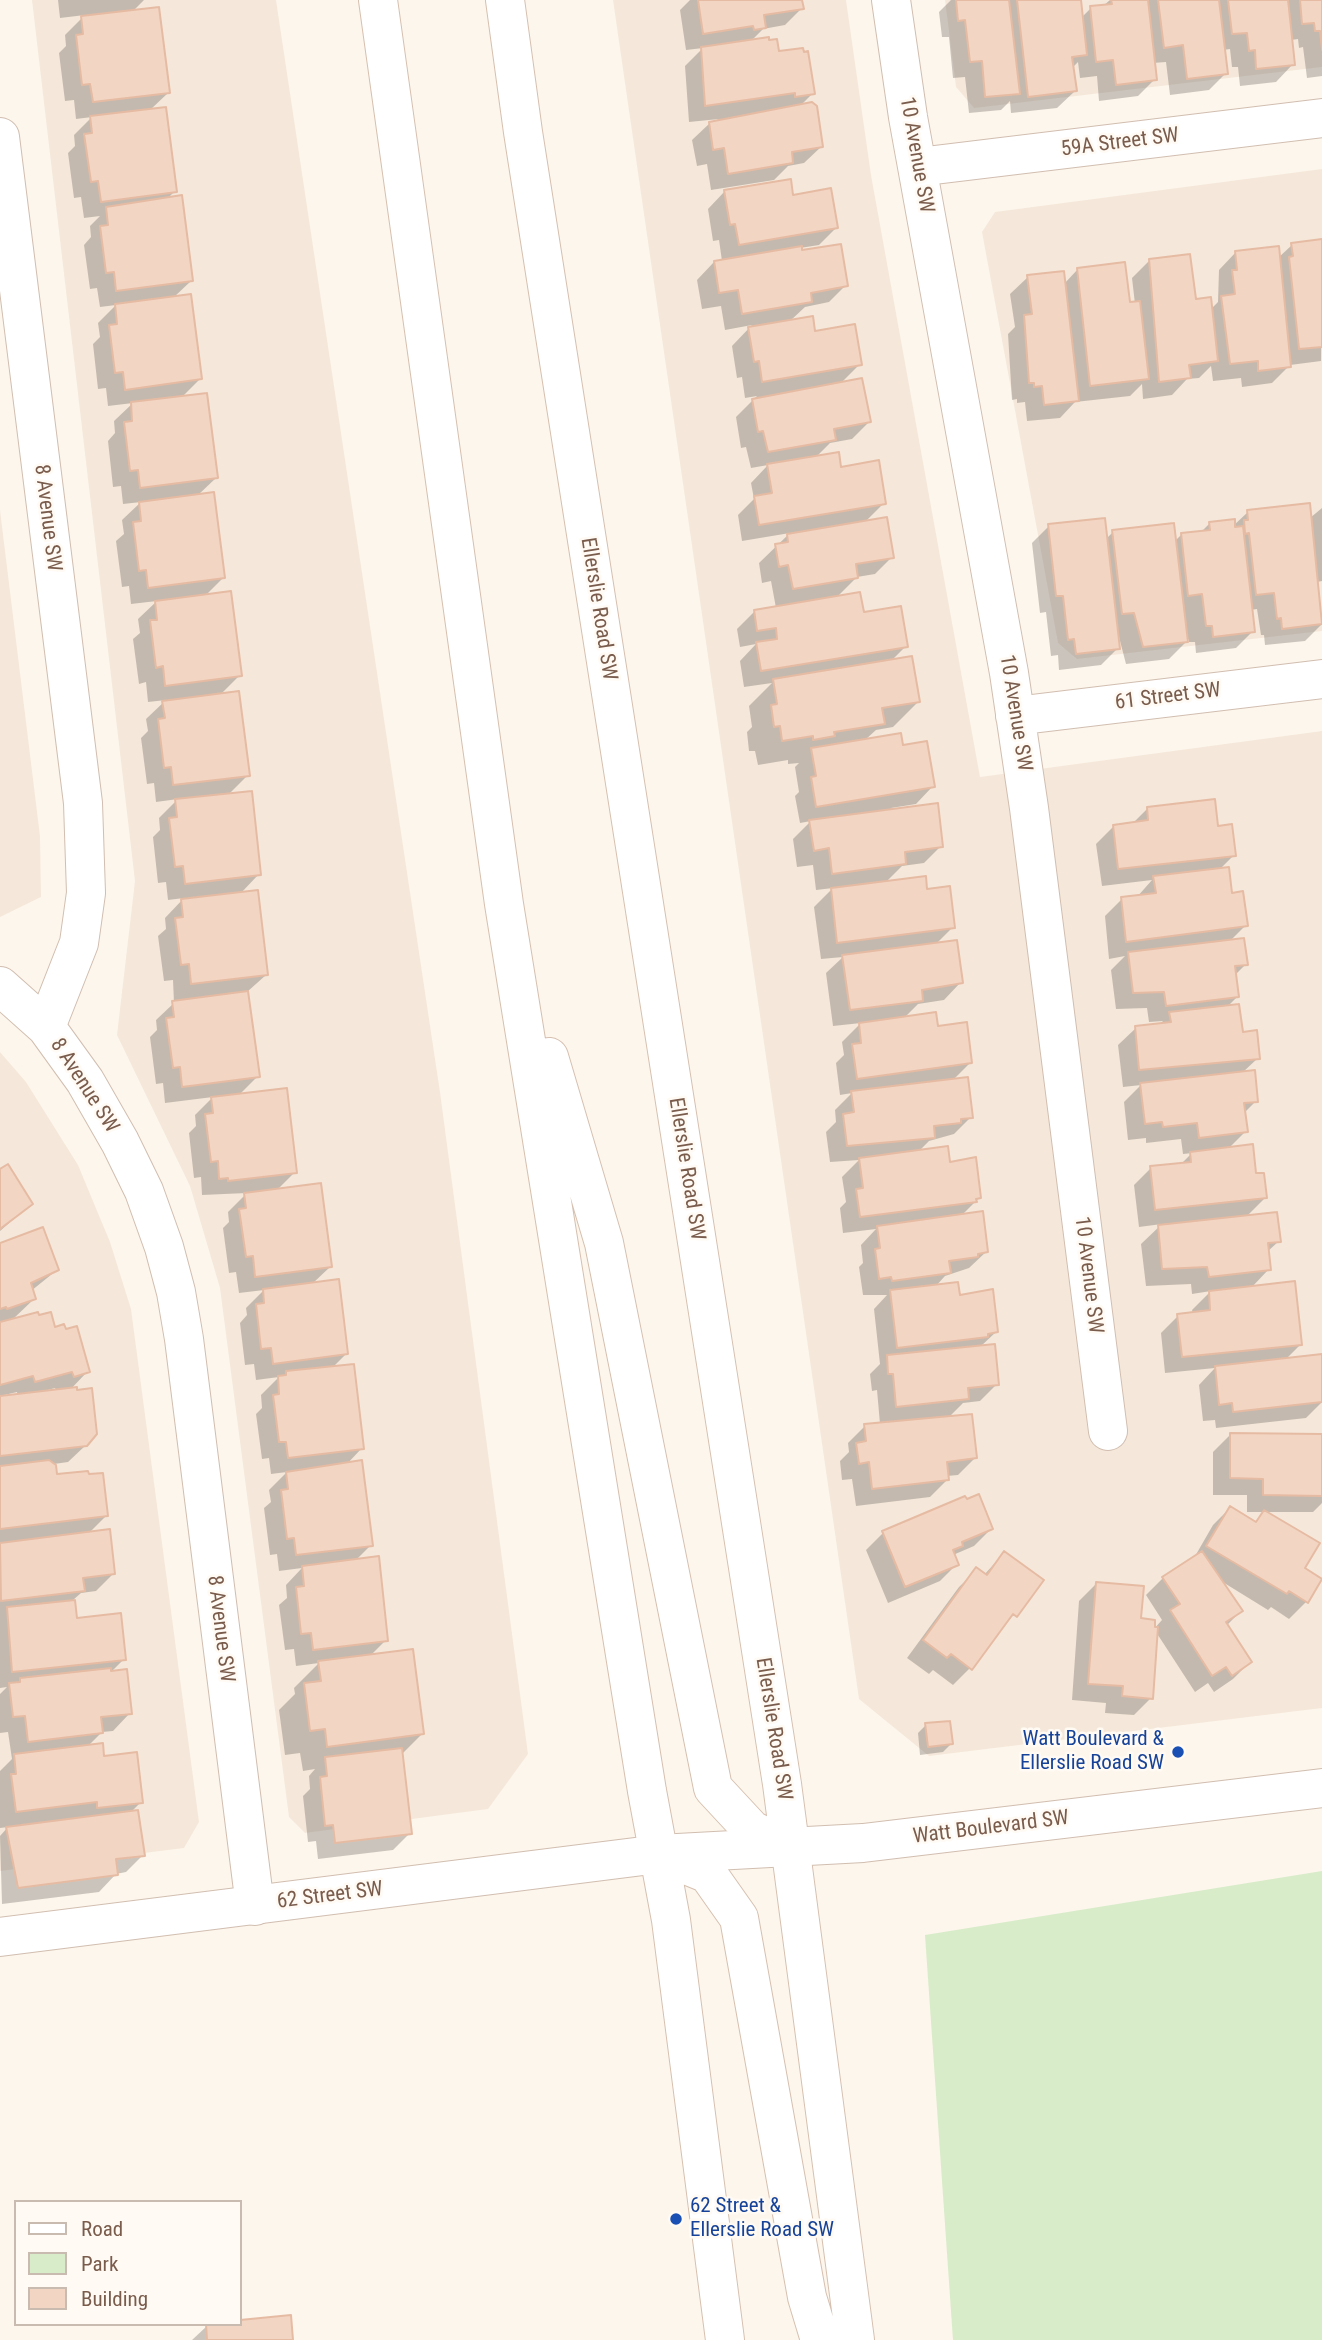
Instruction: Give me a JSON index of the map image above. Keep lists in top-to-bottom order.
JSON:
{
  "streets": {
    "main road": [
      "59A Street SW",
      "10 Avenue SW",
      "8 Avenue SW",
      "Ellerslie Road SW",
      "61 Street SW",
      "Watt Boulevard SW",
      "62 Street SW"
    ]
  },
  "crossings": [
    ["59A Street SW", "10 Avenue SW"],
    ["10 Avenue SW", "61 Street SW"],
    ["8 Avenue SW", "62 Street SW"],
    ["Ellerslie Road SW", "Watt Boulevard SW"],
    ["Watt Boulevard SW", "62 Street SW"]
  ],
  "places": ["Watt Boulevard & Ellerslie Road SW", "62 Street & Ellerslie Road SW"],
  "legend": ["Road", "Park", "Building"]
}
